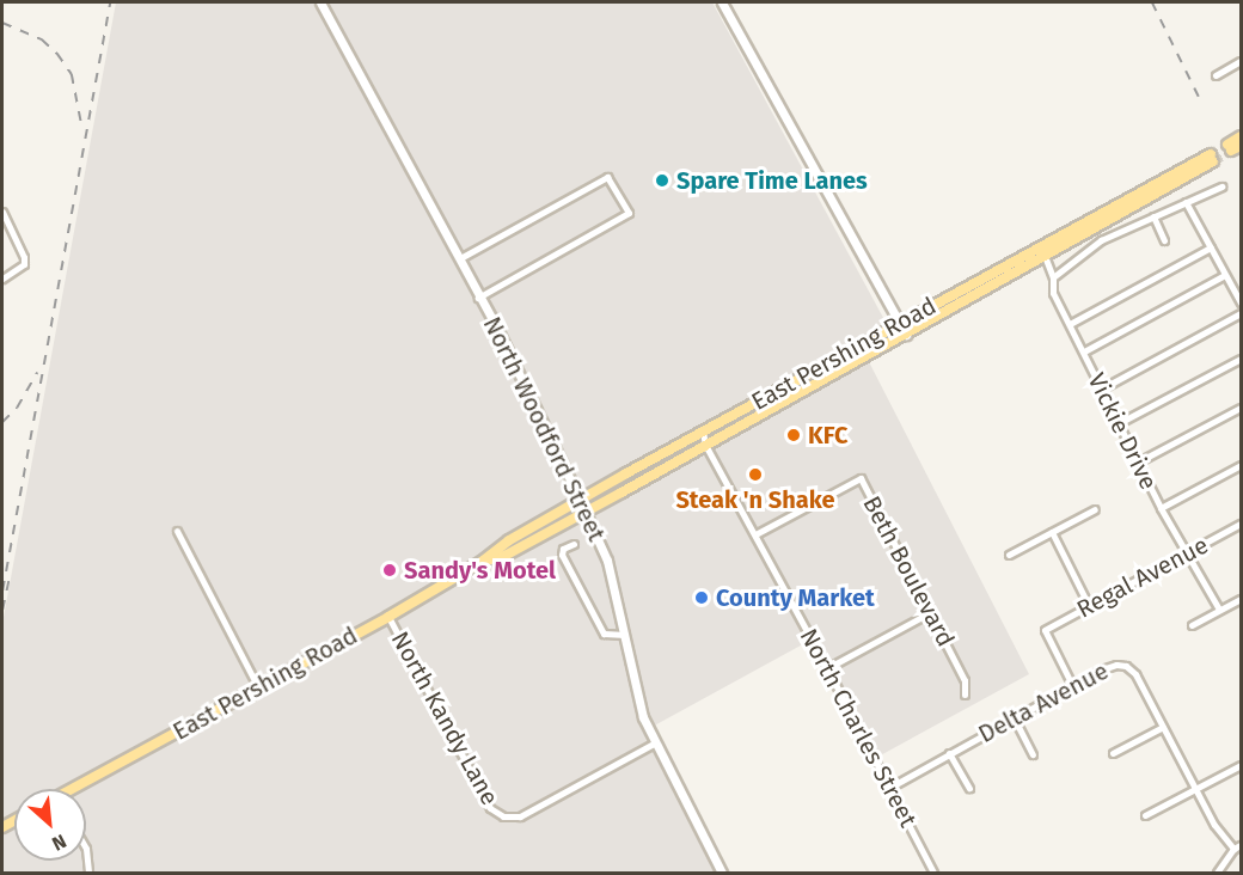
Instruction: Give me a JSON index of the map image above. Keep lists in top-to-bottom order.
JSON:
{
  "streets": {
    "main road": ["East Pershing Road"],
    "street": [
      "North Woodford Street",
      "Vickie Drive",
      "Beth Boulevard",
      "Regal Avenue",
      "Delta Avenue",
      "North Kandy Lane",
      "North Charles Street"
    ]
  },
  "crossings": [
    ["East Pershing Road", "North Woodford Street"],
    ["East Pershing Road", "Vickie Drive"],
    ["East Pershing Road", "North Kandy Lane"],
    ["East Pershing Road", "North Charles Street"],
    ["North Woodford Street", "North Kandy Lane"],
    ["Vickie Drive", "Regal Avenue"],
    ["Beth Boulevard", "North Charles Street"],
    ["Regal Avenue", "Delta Avenue"],
    ["Delta Avenue", "North Charles Street"]
  ],
  "places": [
    "Spare Time Lanes",
    "KFC",
    "Steak 'n Shake",
    "Sandy's Motel",
    "County Market"
  ],
  "north": "bottom right"
}
